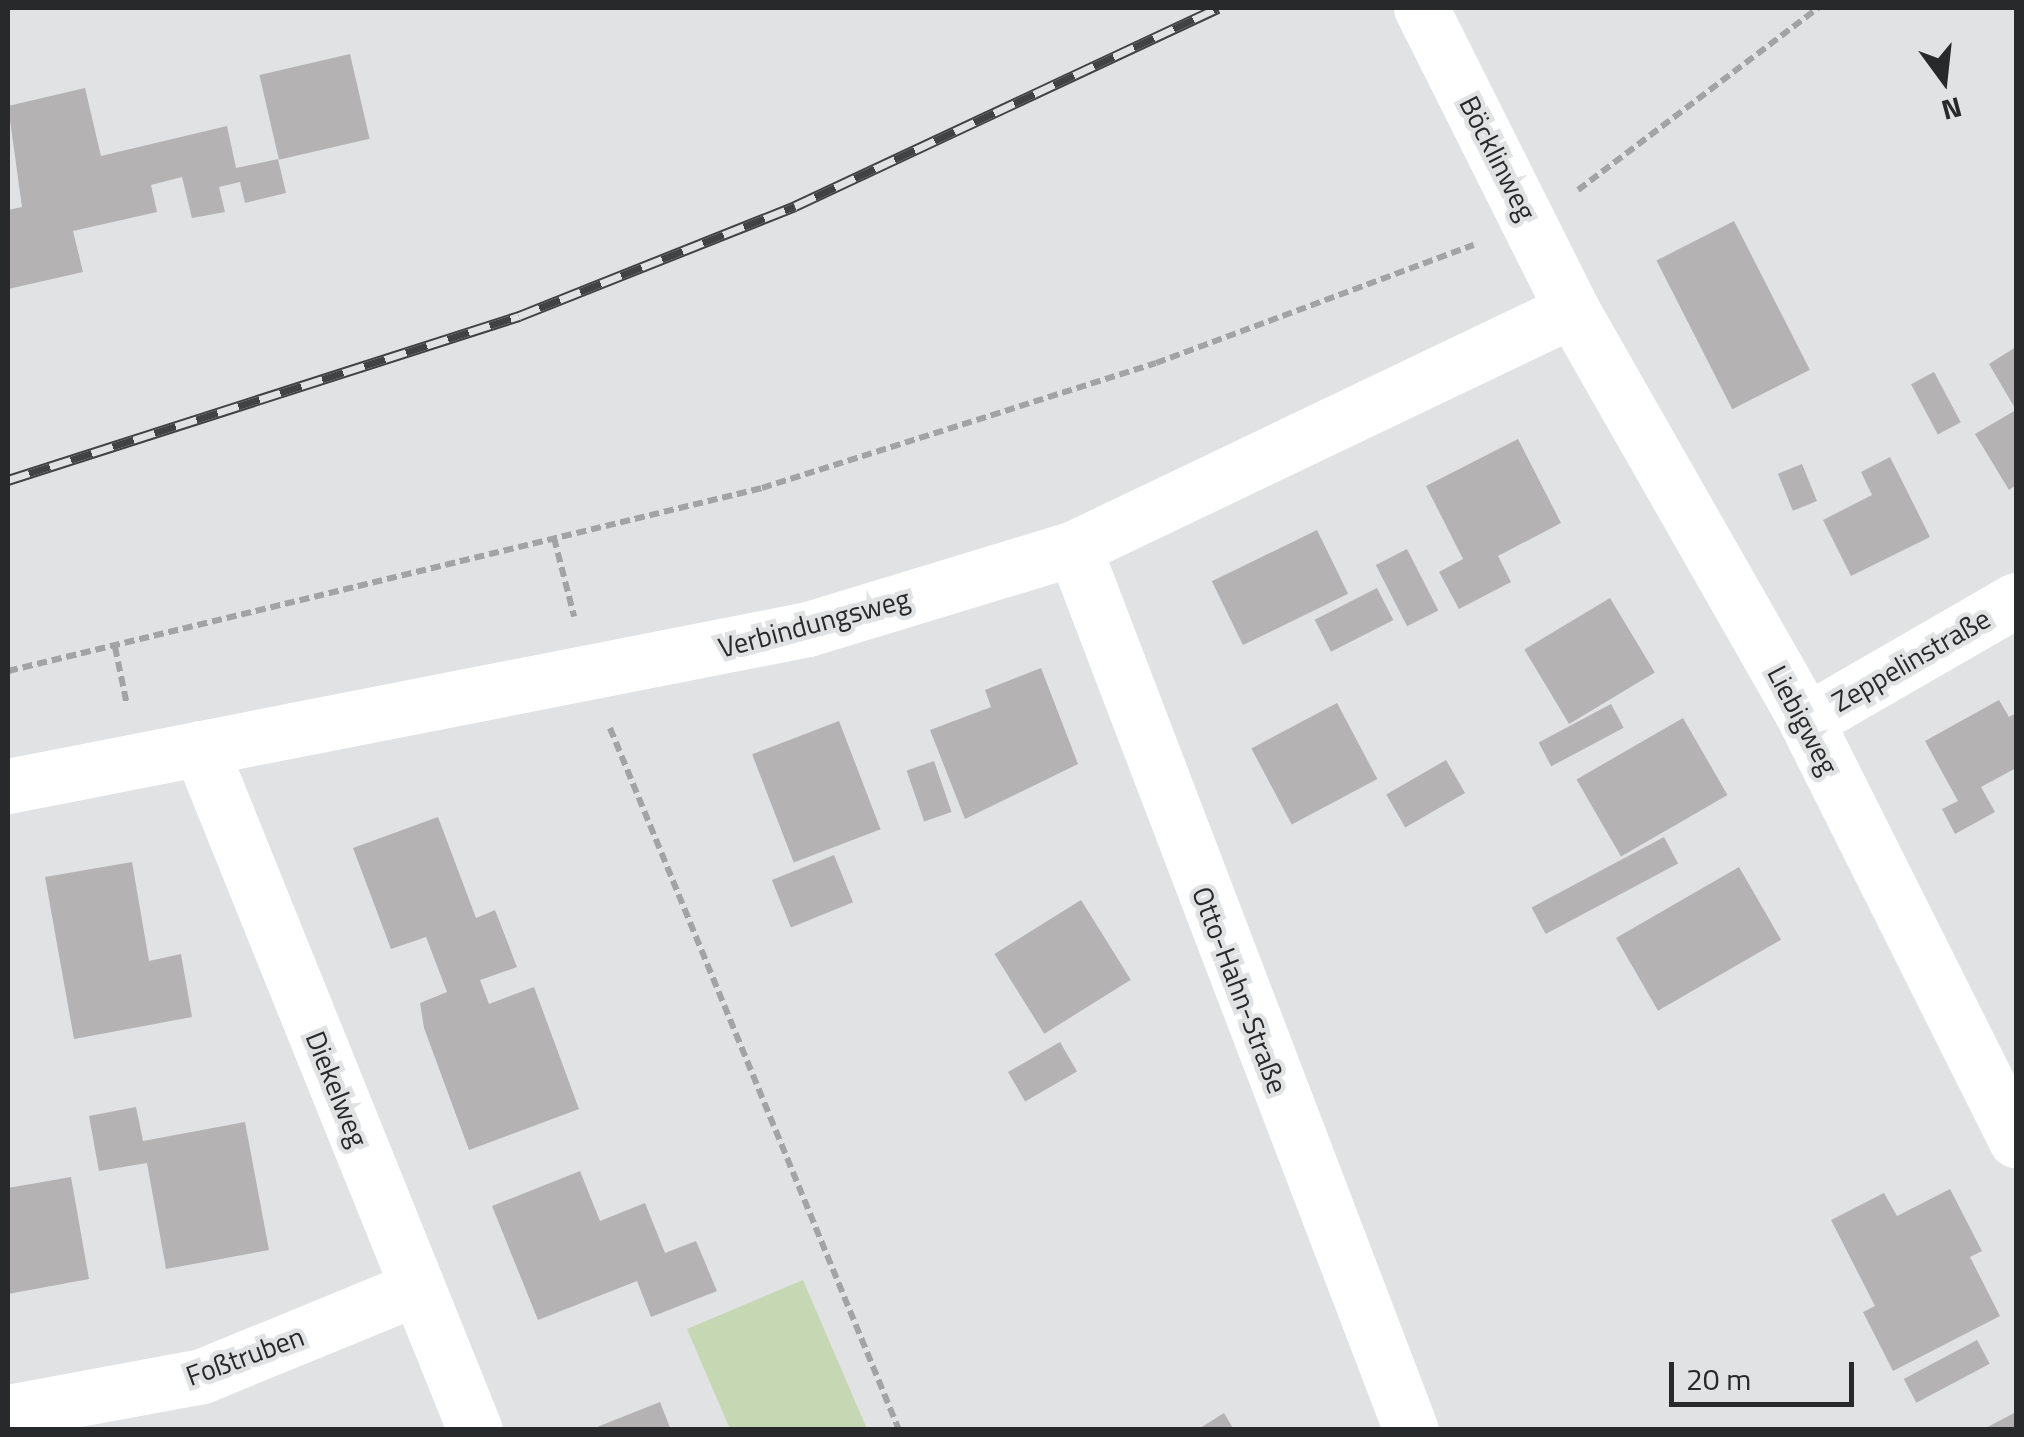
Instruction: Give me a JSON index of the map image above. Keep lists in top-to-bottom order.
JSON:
{
  "streets": {
    "street": [
      "Böcklinweg",
      "Verbindungsweg",
      "Zeppelinstraße",
      "Liebigweg",
      "Otto-Hahn-Straße",
      "Diekelweg",
      "Foßtruben"
    ]
  },
  "crossings": [
    ["Böcklinweg", "Verbindungsweg"],
    ["Böcklinweg", "Liebigweg"],
    ["Verbindungsweg", "Liebigweg"],
    ["Verbindungsweg", "Otto-Hahn-Straße"],
    ["Verbindungsweg", "Diekelweg"],
    ["Zeppelinstraße", "Liebigweg"],
    ["Diekelweg", "Foßtruben"]
  ],
  "scale_bar": "20 m",
  "north": "bottom"
}
